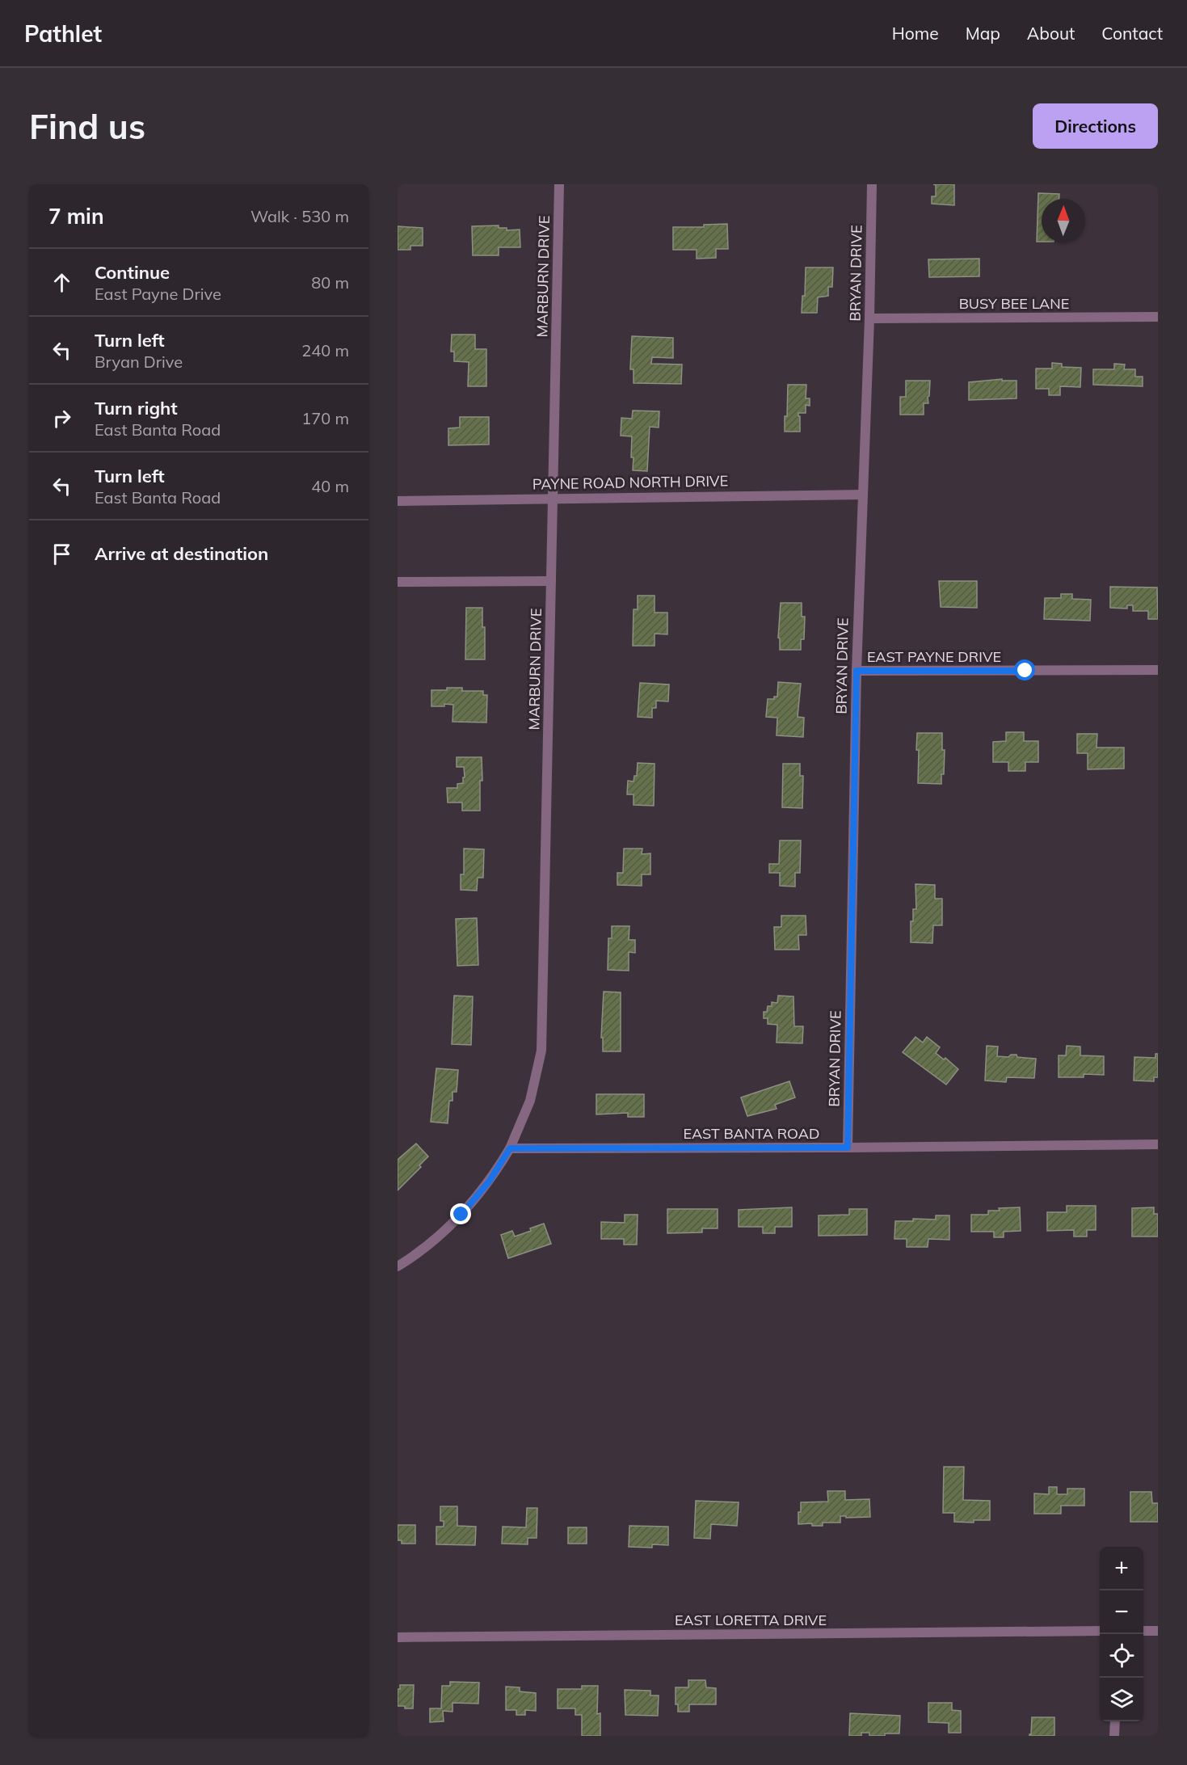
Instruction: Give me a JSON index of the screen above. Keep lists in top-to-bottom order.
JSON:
{
  "streets": {
    "street": [
      "BRYAN DRIVE",
      "MARBURN DRIVE",
      "BUSY BEE LANE",
      "PAYNE ROAD NORTH DRIVE",
      "EAST PAYNE DRIVE",
      "EAST BANTA ROAD",
      "EAST LORETTA DRIVE"
    ]
  },
  "crossings": [
    ["BRYAN DRIVE", "BUSY BEE LANE"],
    ["BRYAN DRIVE", "PAYNE ROAD NORTH DRIVE"],
    ["BRYAN DRIVE", "EAST PAYNE DRIVE"],
    ["BRYAN DRIVE", "EAST BANTA ROAD"],
    ["MARBURN DRIVE", "PAYNE ROAD NORTH DRIVE"],
    ["MARBURN DRIVE", "EAST BANTA ROAD"]
  ],
  "north": "top",
  "page": {
    "header": "Pathlet",
    "nav": [
      "Home",
      "Map",
      "About",
      "Contact"
    ],
    "buttons": "Directions",
    "title": "Find us",
    "heading": ["7 min", "Walk · 530 m"],
    "list": [
      ["Continue", "East Payne Drive", "80 m"],
      ["Turn left", "Bryan Drive", "240 m"],
      ["Turn right", "East Banta Road", "170 m"],
      ["Turn left", "East Banta Road", "40 m"],
      "Arrive at destination"
    ],
    "map_buttons": ["+", "−"]
  }
}
